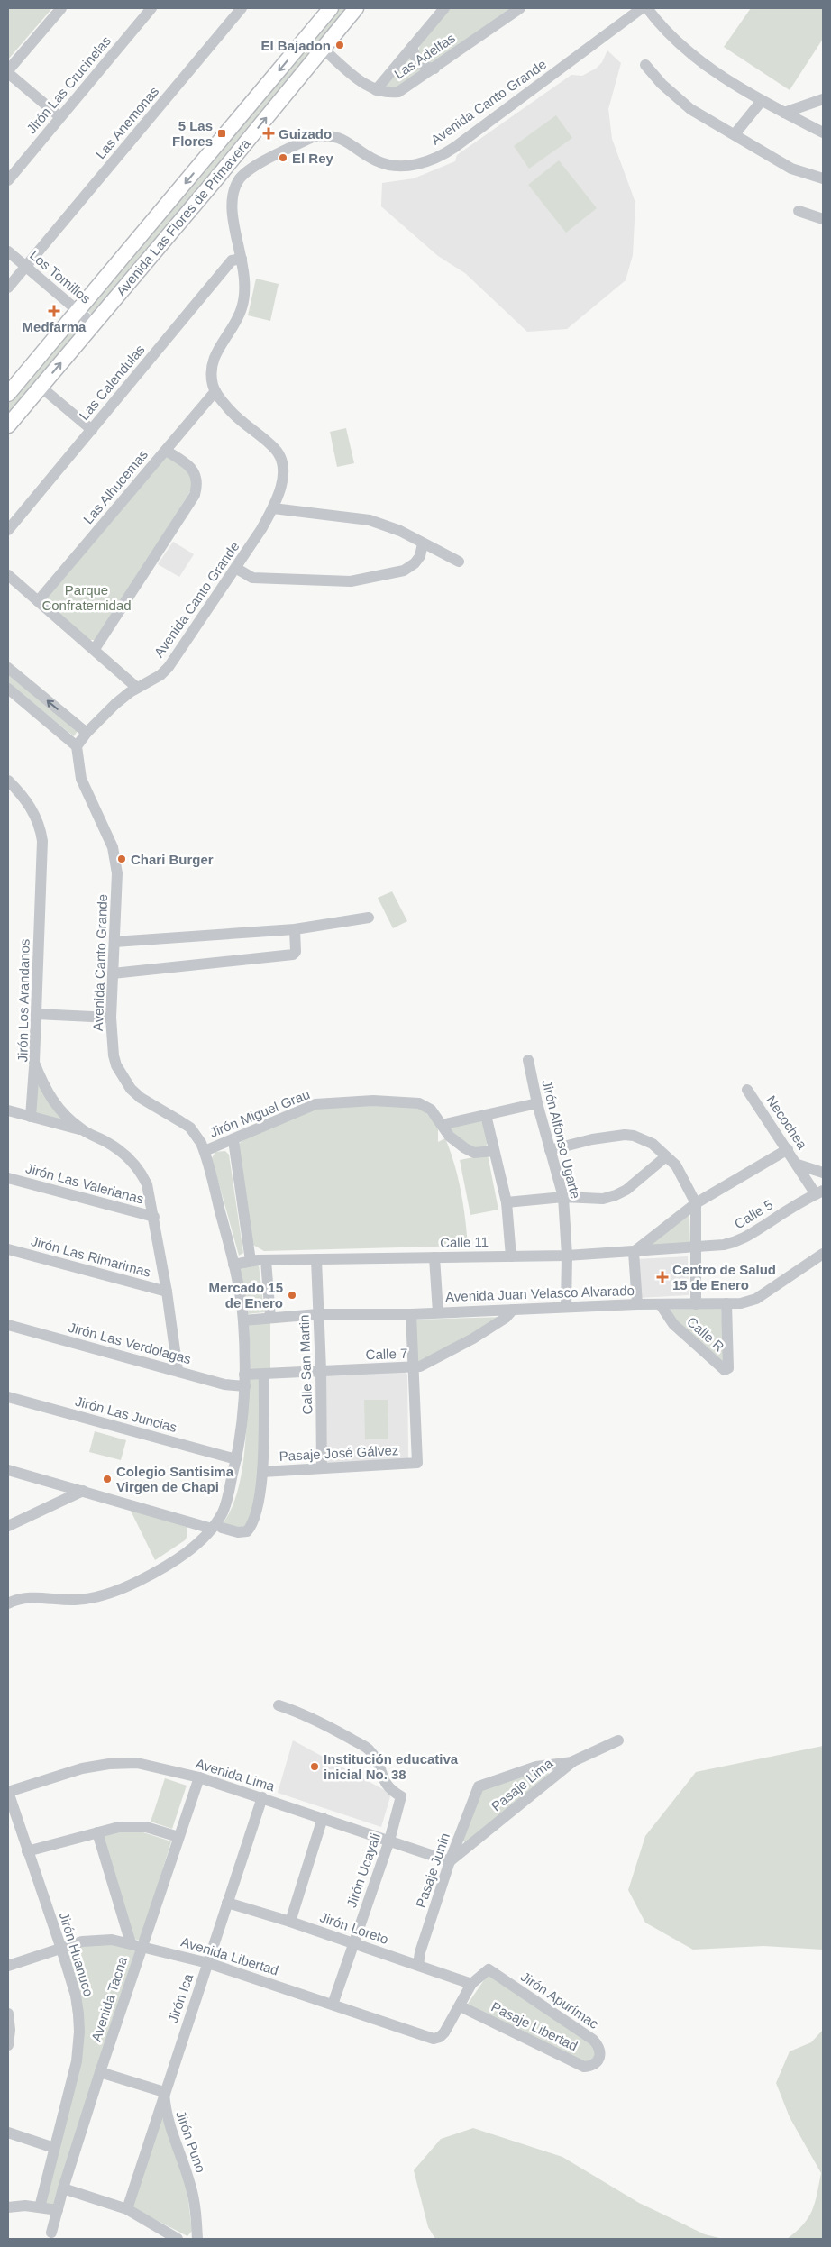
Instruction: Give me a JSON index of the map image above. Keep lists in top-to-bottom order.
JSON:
{
  "streets": {
    "main road": ["Avenida Las Flores de Primavera"],
    "street": [
      "Las Adelfas",
      "Jirón Las Crucinelas",
      "Avenida Canto Grande",
      "Las Anemonas",
      "Los Tomillos",
      "Las Calendulas",
      "Las Alhucemas",
      "Jirón Los Arandanos",
      "Jirón Miguel Grau",
      "Necochea",
      "Jirón Alfonso Ugarte",
      "Jirón Las Valerianas",
      "Calle 5",
      "Calle 11",
      "Jirón Las Rimarimas",
      "Avenida Juan Velasco Alvarado",
      "Calle R",
      "Jirón Las Verdolagas",
      "Calle 7",
      "Calle San Martin",
      "Jirón Las Juncias",
      "Pasaje José Gálvez",
      "Avenida Lima",
      "Pasaje Lima",
      "Jirón Ucayali",
      "Pasaje Junín",
      "Jirón Loreto",
      "Jirón Huanuco",
      "Avenida Libertad",
      "Jirón Ica",
      "Avenida Tacna",
      "Jirón Apurímac",
      "Pasaje Libertad",
      "Jirón Puno"
    ]
  },
  "crossings": [
    ["Las Adelfas", "Avenida Las Flores de Primavera"],
    ["Avenida Canto Grande", "Las Calendulas"],
    ["Avenida Canto Grande", "Las Alhucemas"],
    ["Avenida Canto Grande", "Jirón Miguel Grau"],
    ["Avenida Canto Grande", "Calle 11"],
    ["Avenida Canto Grande", "Avenida Juan Velasco Alvarado"],
    ["Avenida Canto Grande", "Jirón Las Verdolagas"],
    ["Avenida Canto Grande", "Calle 7"],
    ["Avenida Canto Grande", "Jirón Las Juncias"],
    ["Las Anemonas", "Los Tomillos"],
    ["Avenida Las Flores de Primavera", "Los Tomillos"],
    ["Jirón Los Arandanos", "Jirón Las Valerianas"],
    ["Jirón Los Arandanos", "Jirón Las Rimarimas"],
    ["Jirón Los Arandanos", "Jirón Las Verdolagas"],
    ["Necochea", "Calle 5"],
    ["Jirón Alfonso Ugarte", "Calle 11"],
    ["Jirón Alfonso Ugarte", "Avenida Juan Velasco Alvarado"],
    ["Calle 5", "Calle 11"],
    ["Calle 11", "Calle San Martin"],
    ["Avenida Juan Velasco Alvarado", "Calle R"],
    ["Avenida Juan Velasco Alvarado", "Calle 7"],
    ["Avenida Juan Velasco Alvarado", "Calle San Martin"],
    ["Jirón Las Verdolagas", "Calle 7"],
    ["Calle 7", "Calle San Martin"],
    ["Calle 7", "Pasaje José Gálvez"],
    ["Calle San Martin", "Pasaje José Gálvez"],
    ["Avenida Lima", "Pasaje Lima"],
    ["Avenida Lima", "Jirón Ucayali"],
    ["Avenida Lima", "Pasaje Junín"],
    ["Avenida Lima", "Jirón Huanuco"],
    ["Avenida Lima", "Jirón Ica"],
    ["Avenida Lima", "Avenida Tacna"],
    ["Pasaje Lima", "Pasaje Junín"],
    ["Jirón Ucayali", "Jirón Loreto"],
    ["Jirón Ucayali", "Avenida Libertad"],
    ["Pasaje Junín", "Jirón Loreto"],
    ["Jirón Loreto", "Jirón Ica"],
    ["Jirón Loreto", "Jirón Apurímac"],
    ["Jirón Huanuco", "Avenida Libertad"],
    ["Avenida Libertad", "Jirón Ica"],
    ["Avenida Libertad", "Avenida Tacna"],
    ["Avenida Libertad", "Pasaje Libertad"],
    ["Jirón Ica", "Jirón Puno"],
    ["Jirón Apurímac", "Pasaje Libertad"]
  ],
  "parks": ["Parque Confraternidad"],
  "places": {
    "other": [
      "El Bajadon",
      "El Rey",
      "Chari Burger",
      "Mercado 15 de Enero",
      "Colegio Santisima Virgen de Chapi",
      "Institución educativa inicial No. 38"
    ],
    "transit": ["5 Las Flores"],
    "health": ["Guizado", "Medfarma", "Centro de Salud 15 de Enero"]
  }
}
